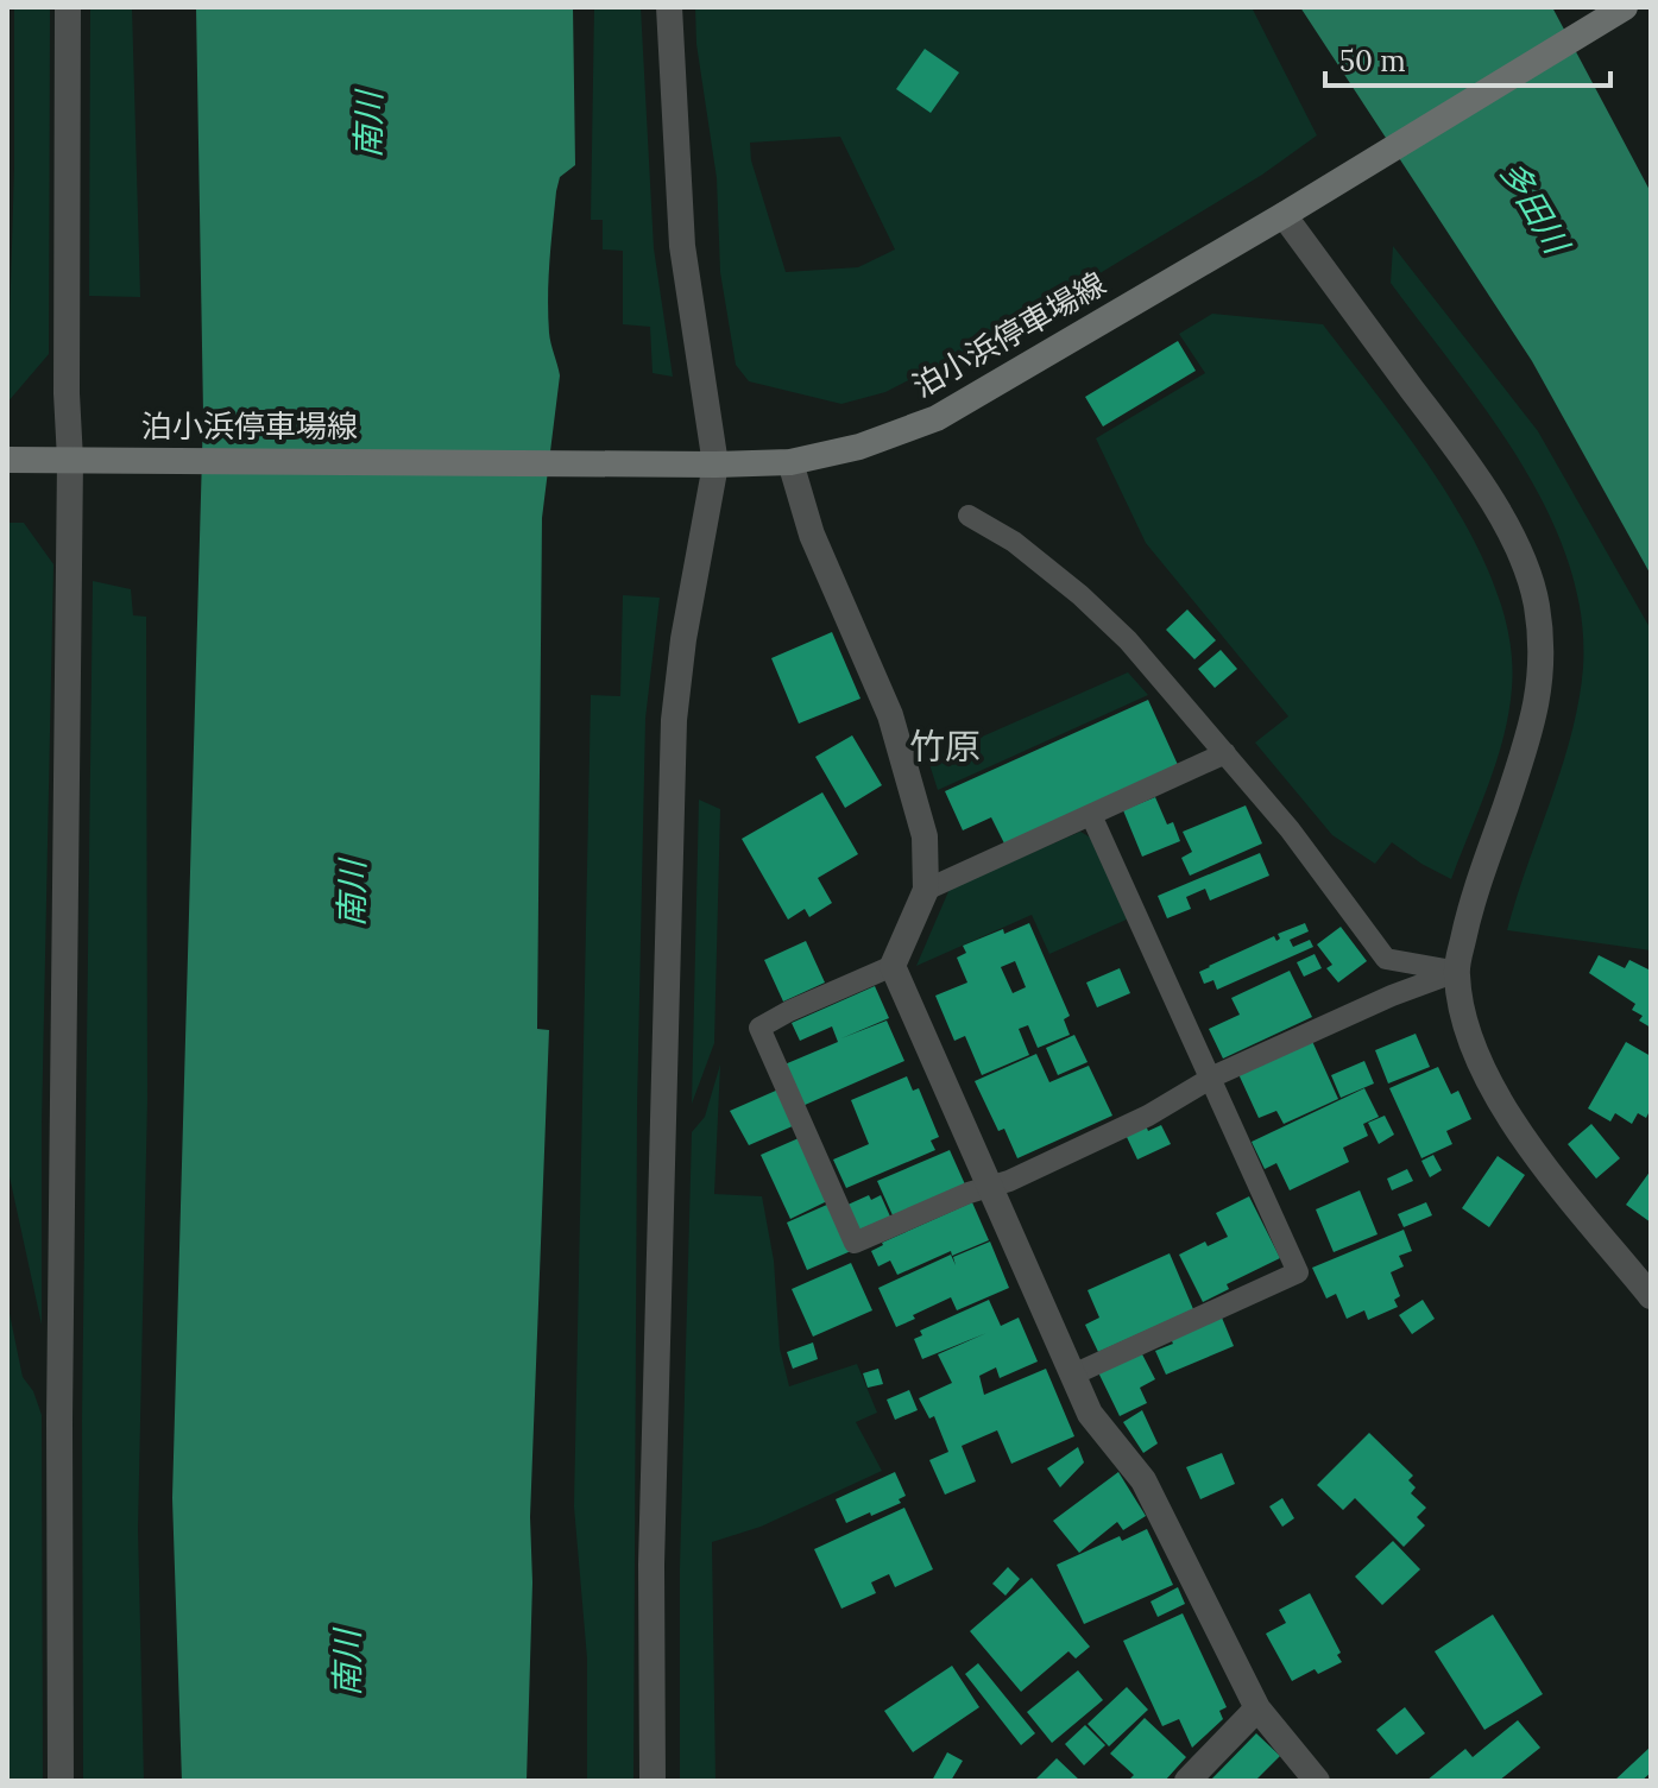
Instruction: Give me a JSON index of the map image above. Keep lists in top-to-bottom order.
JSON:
{
  "streets": {
    "main road": ["泊小浜停車場線"]
  },
  "districts": ["竹原"],
  "water": ["南川", "多田川"],
  "scale_bar": "50 m"
}
